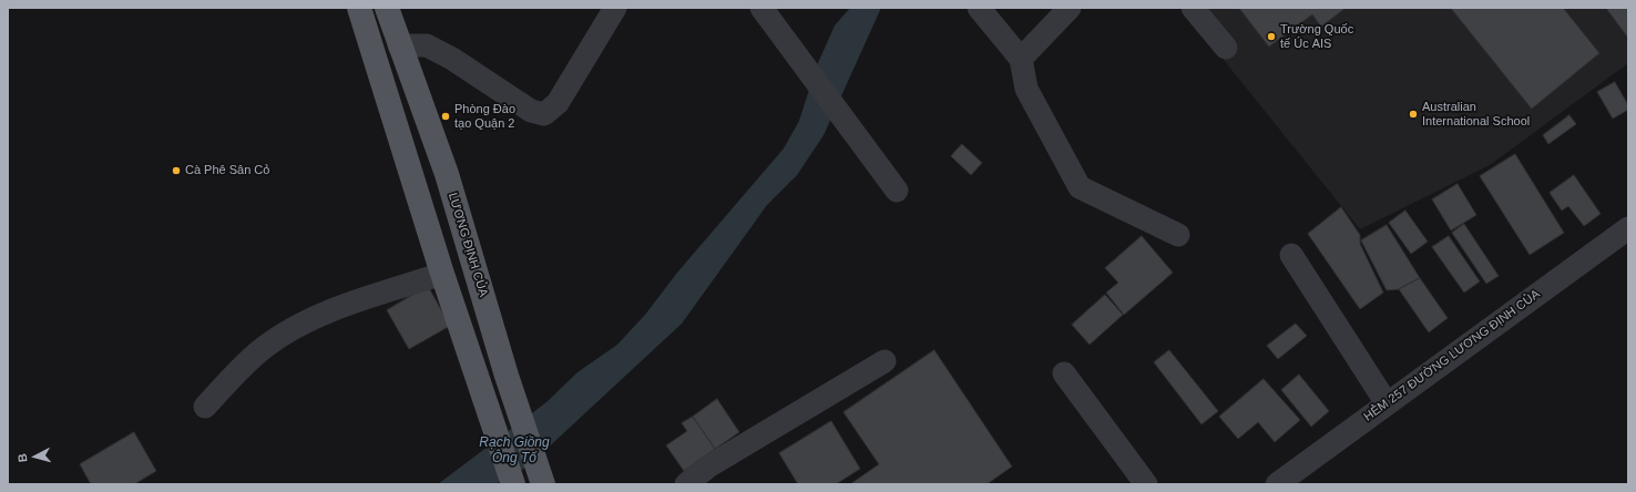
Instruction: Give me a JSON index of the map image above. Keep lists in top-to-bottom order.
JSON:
{
  "streets": {
    "main road": ["LƯƠNG ĐỊNH CỦA"],
    "street": ["HẺM 257 ĐƯỜNG LƯƠNG ĐỊNH CỦA"]
  },
  "water": ["Rạch Giồng Ông Tố"],
  "places": [
    "Trường Quốc tế Úc AIS",
    "Australian International School",
    "Phòng Đào tạo Quận 2",
    "Cà Phê Sân Cỏ"
  ],
  "north": "left"
}
